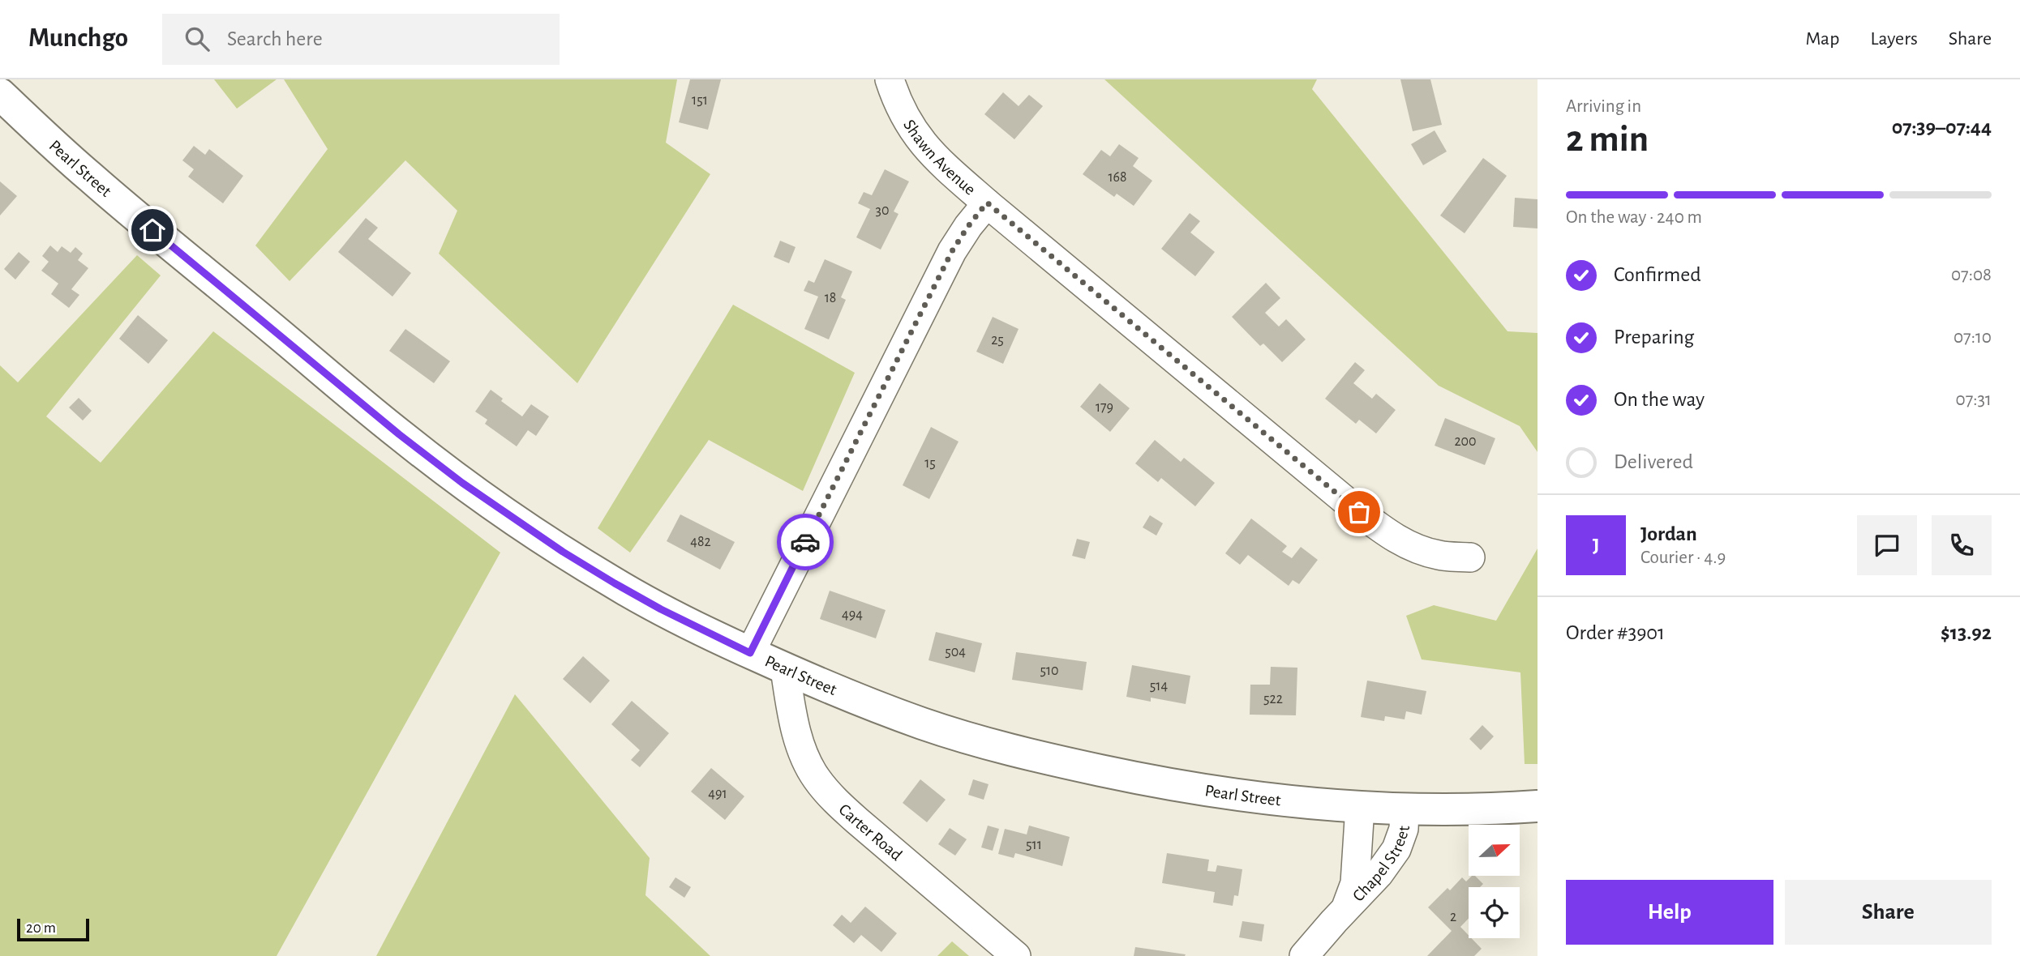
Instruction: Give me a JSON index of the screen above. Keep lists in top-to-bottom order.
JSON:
{
  "streets": {
    "main road": ["Pearl Street"],
    "street": ["Shawn Avenue", "Carter Road", "Chapel Street"]
  },
  "crossings": [
    ["Pearl Street", "Carter Road"],
    ["Pearl Street", "Chapel Street"]
  ],
  "house_numbers": [
    "151",
    "168",
    "30",
    "18",
    "25",
    "179",
    "200",
    "15",
    "482",
    "494",
    "504",
    "510",
    "514",
    "522",
    "491",
    "511",
    "2"
  ],
  "scale_bar": "20 m",
  "north": "right",
  "page": {
    "header": "Munchgo",
    "search": "Search here",
    "nav": ["Map", "Layers", "Share"],
    "heading": ["2 min", "Arriving in", "07:39–07:44"],
    "panel": [
      "Jordan",
      "Courier · 4.9",
      "Order #3901",
      "$13.92"
    ],
    "bar": "On the way · 240 m",
    "list": [
      ["Confirmed", "07:08"],
      ["Preparing", "07:10"],
      ["On the way", "07:31"],
      "Delivered"
    ],
    "round": "J",
    "buttons": ["Help", "Share"],
    "scale": "20 m"
  }
}
